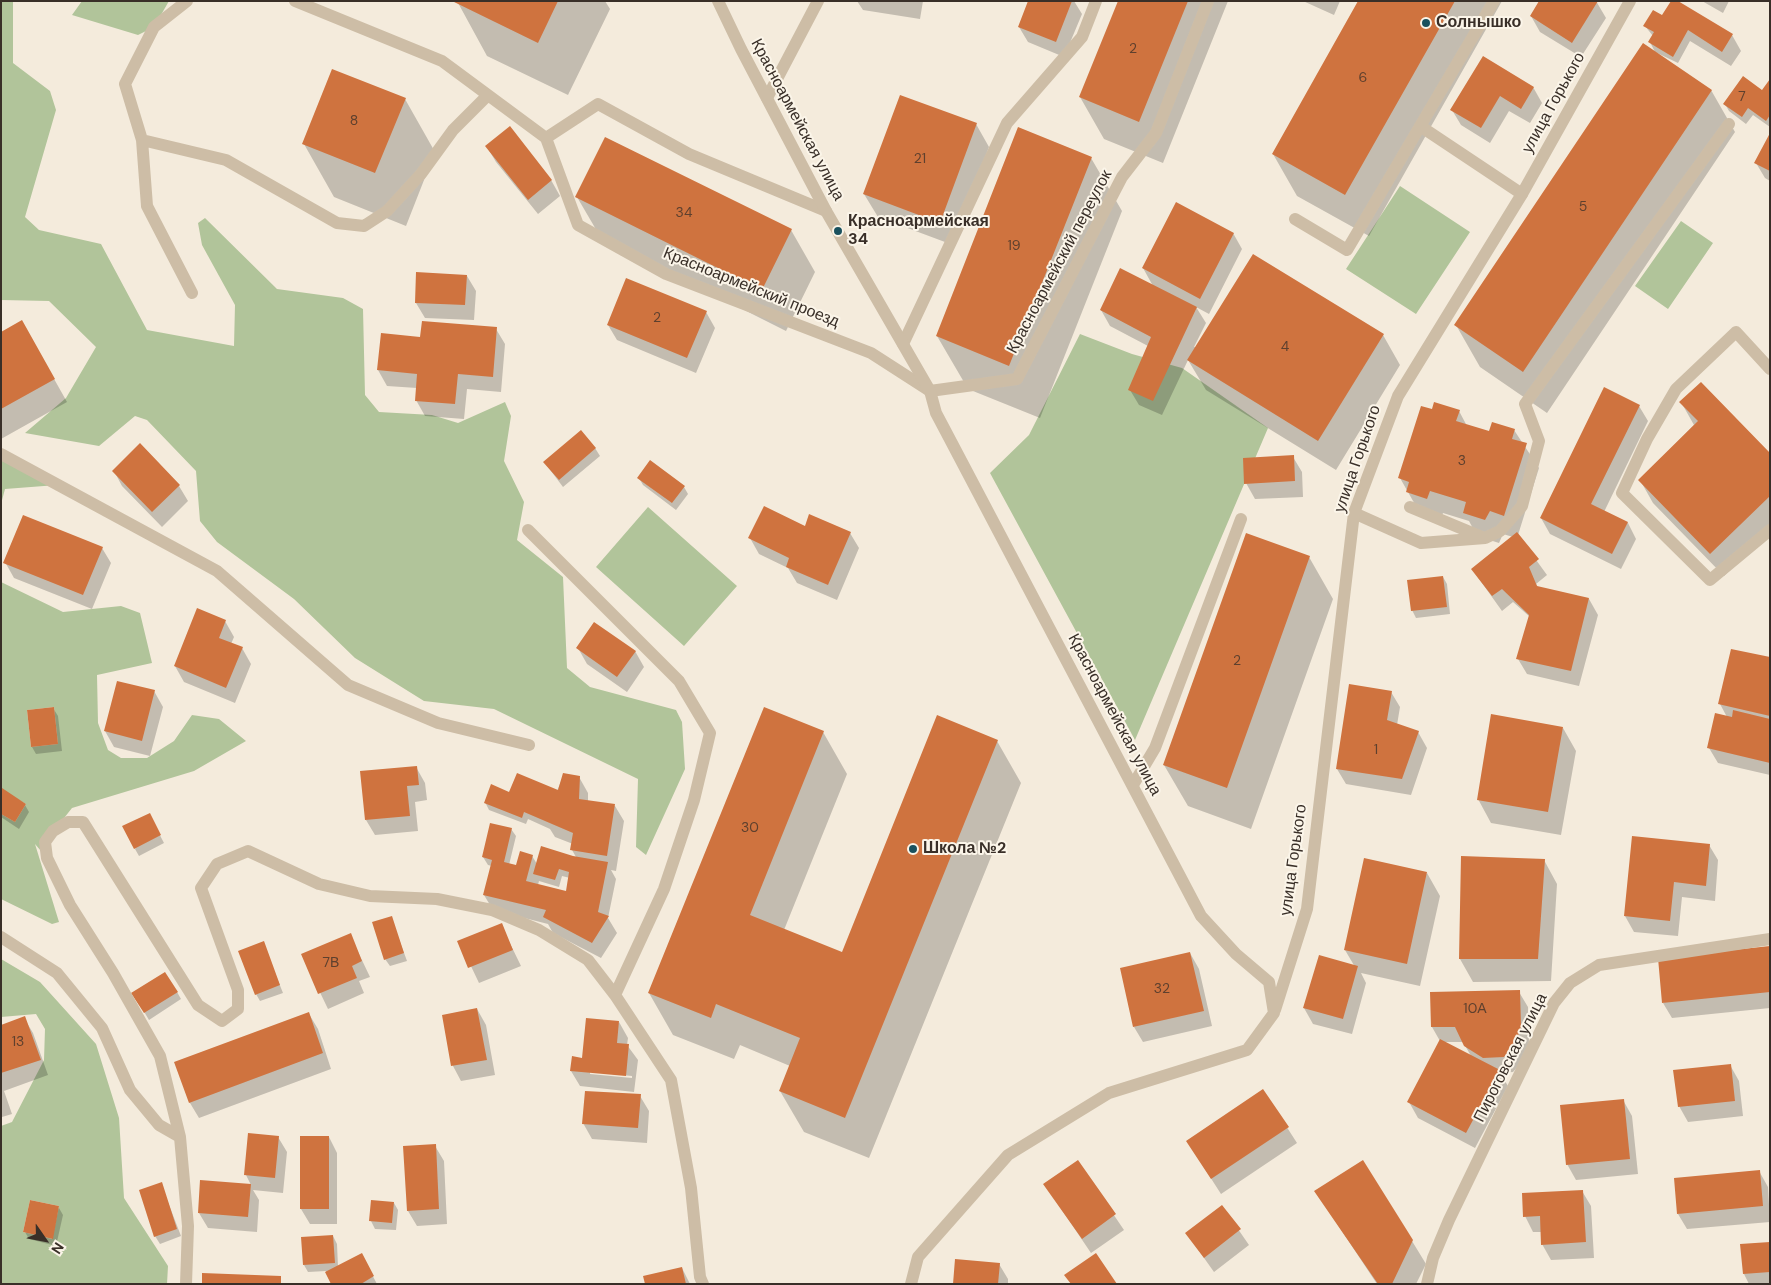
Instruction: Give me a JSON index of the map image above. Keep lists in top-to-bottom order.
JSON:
{
  "streets": {
    "street": [
      "улица Горького",
      "Красноармейская улица",
      "Красноармейский переулок",
      "Красноармейский проезд",
      "Пироговская улица"
    ]
  },
  "crossings": [
    ["улица Горького", "Красноармейская улица"],
    ["Красноармейская улица", "Красноармейский переулок"],
    ["Красноармейская улица", "Красноармейский проезд"],
    ["Красноармейский переулок", "Красноармейский проезд"]
  ],
  "places": ["Солнышко", "Красноармейская 34", "Школа №2"],
  "house_numbers": [
    "2",
    "6",
    "7",
    "8",
    "21",
    "5",
    "34",
    "19",
    "2",
    "4",
    "3",
    "2",
    "1",
    "30",
    "7В",
    "32",
    "10А",
    "13"
  ],
  "north": "bottom right"
}
